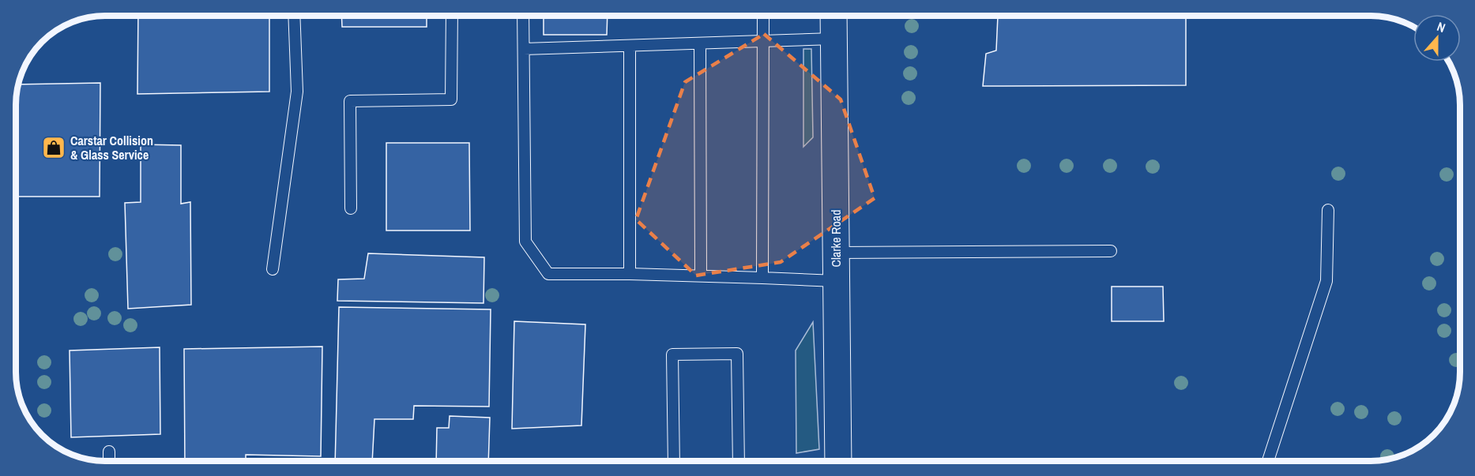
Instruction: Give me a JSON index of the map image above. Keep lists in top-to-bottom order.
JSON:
{
  "streets": {
    "main road": ["Clarke Road"]
  },
  "places": {
    "shop": ["Carstar Collision & Glass Service"]
  },
  "north": "top"
}
